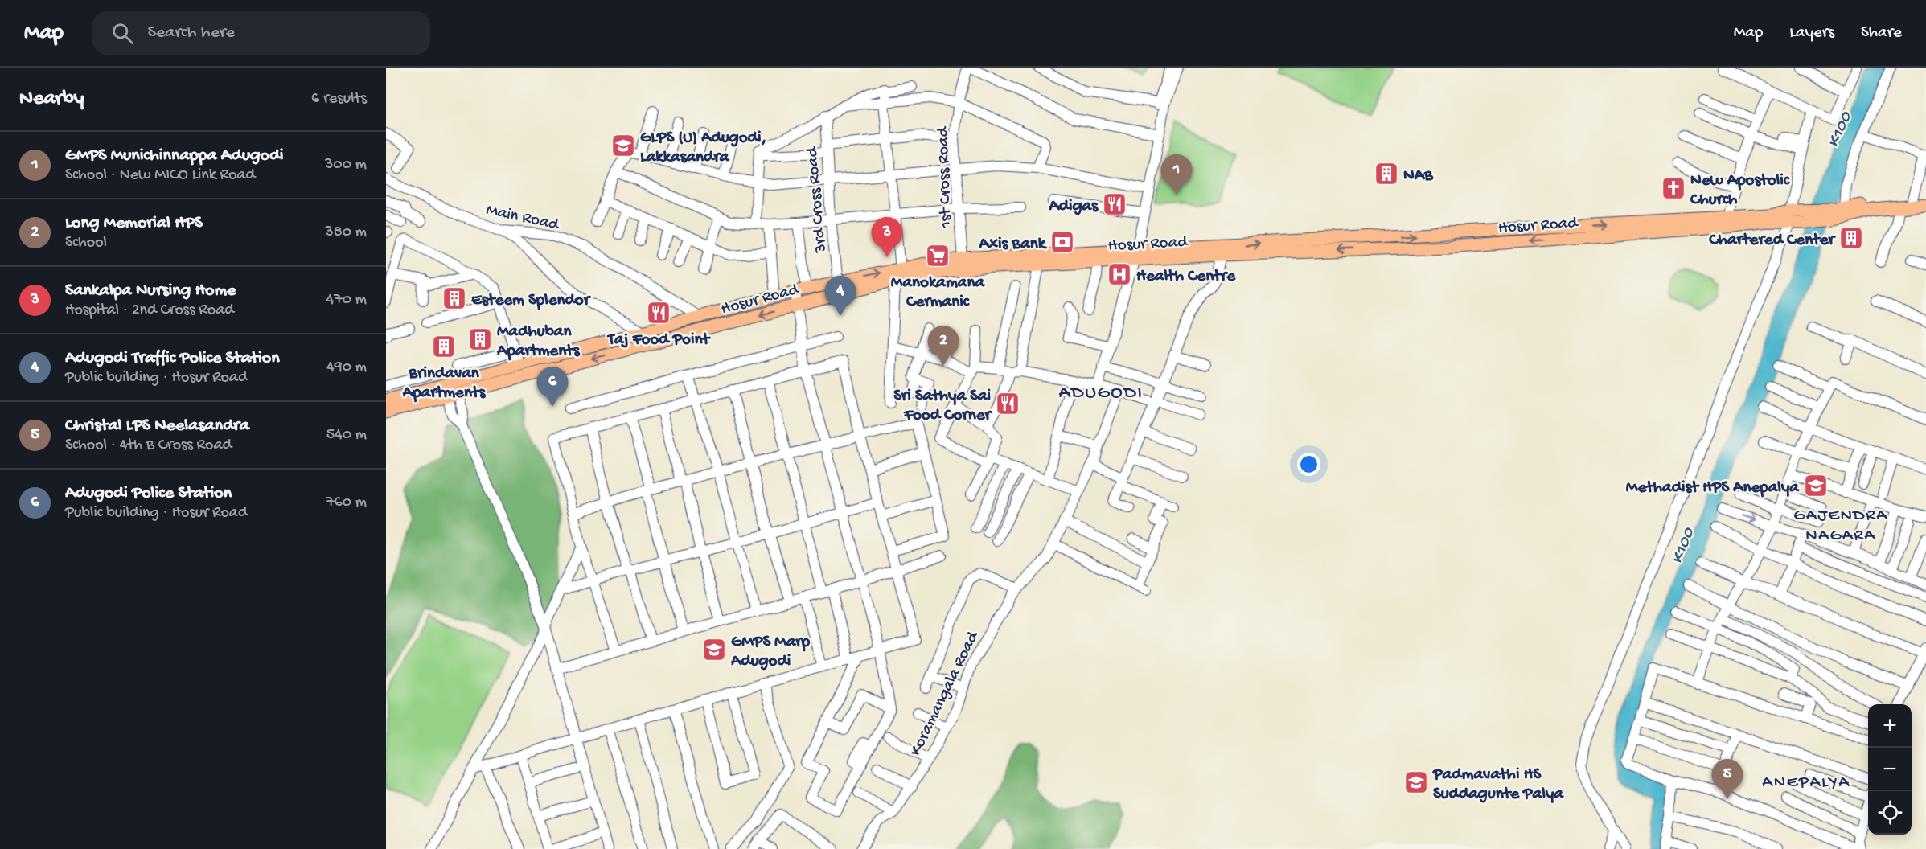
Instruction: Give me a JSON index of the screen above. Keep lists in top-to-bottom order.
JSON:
{
  "streets": {
    "main road": ["Hosur Road"],
    "street": [
      "1st Cross Road",
      "3rd Cross Road",
      "Main Road",
      "Koramangala Road"
    ]
  },
  "crossings": [
    ["1st Cross Road", "Hosur Road"],
    ["3rd Cross Road", "Hosur Road"],
    ["Main Road", "Hosur Road"]
  ],
  "districts": ["ADUGODI", "GAJENDRA NAGARA", "ANEPALYA"],
  "water": ["K100"],
  "places": {
    "school or university": [
      "GLPS (U) Adugodi, Lakkasandra",
      "Methadist HPS Anepalya",
      "GMPS Marp Adugodi",
      "Padmavathi HS Suddagunte Palya"
    ],
    "building": [
      "NAB",
      "Chartered Center",
      "Esteem Splendor",
      "Madhuban Apartments",
      "Brindavan Apartments"
    ],
    "church": ["New Apostolic Church"],
    "restaurant": ["Adigas", "Taj Food Point", "Sri Sathya Sai Food Corner"],
    "bank": ["Axis Bank"],
    "supermarket": ["Manokamana Cermanic"],
    "hospital": ["Health Centre"]
  },
  "page": {
    "header": "Map",
    "search": "Search here",
    "nav": ["Map", "Layers", "Share"],
    "heading": ["Nearby", "6 results"],
    "list": [
      {
        "mark": "1",
        "name": "GMPS Munichinnappa Adugodi",
        "note": "School · New MICO Link Road",
        "value": "300 m"
      },
      {
        "mark": "2",
        "name": "Long Memorial HPS",
        "note": "School",
        "value": "380 m"
      },
      {
        "mark": "3",
        "name": "Sankalpa Nursing Home",
        "note": "Hospital · 2nd Cross Road",
        "value": "470 m"
      },
      {
        "mark": "4",
        "name": "Adugodi Traffic Police Station",
        "note": "Public building · Hosur Road",
        "value": "490 m"
      },
      {
        "mark": "5",
        "name": "Christal LPS Neelasandra",
        "note": "School · 4th B Cross Road",
        "value": "540 m"
      },
      {
        "mark": "6",
        "name": "Adugodi Police Station",
        "note": "Public building · Hosur Road",
        "value": "760 m"
      }
    ],
    "pins": [
      "1",
      "3",
      "4",
      "2",
      "6",
      "5"
    ],
    "map_buttons": ["+", "−"]
  }
}
